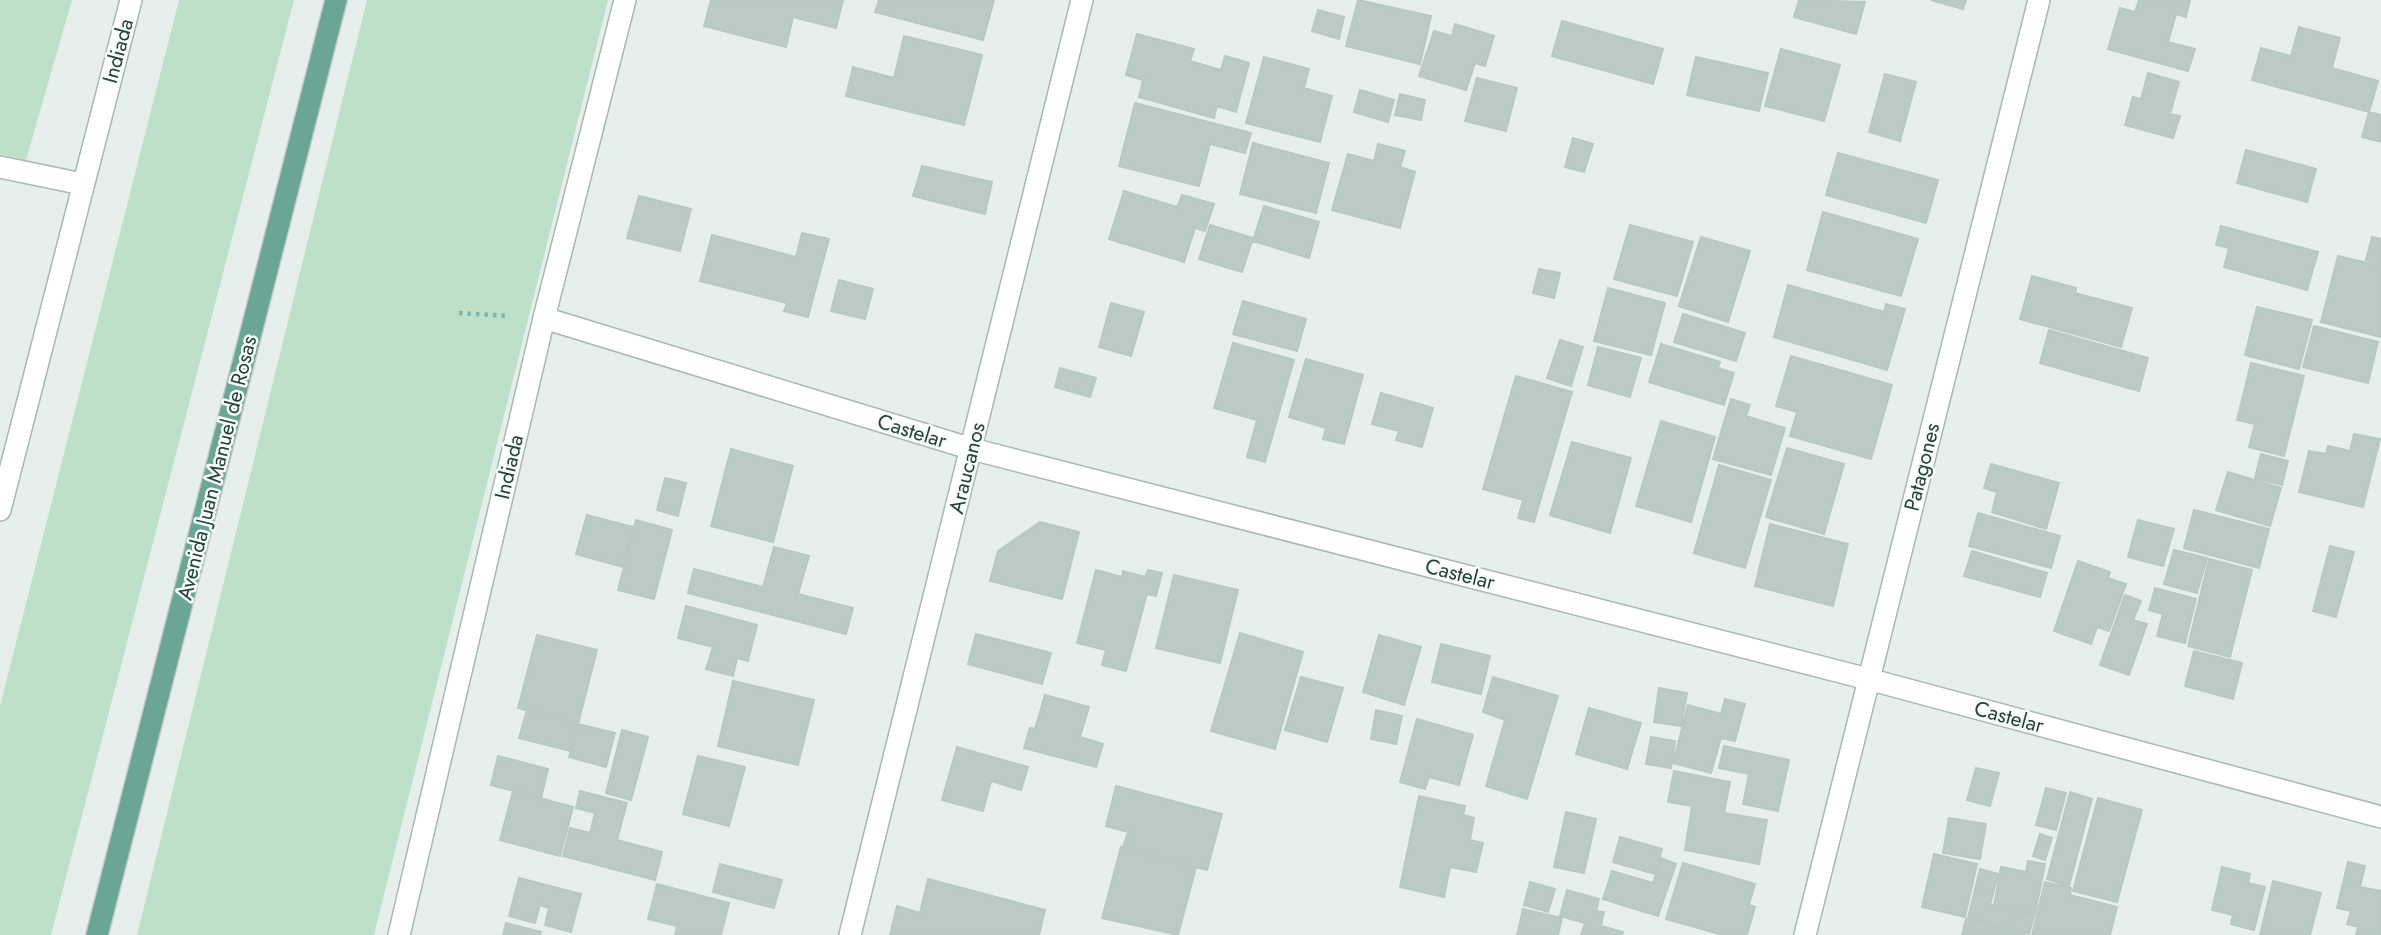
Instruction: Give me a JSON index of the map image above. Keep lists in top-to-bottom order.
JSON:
{
  "streets": {
    "main road": ["Avenida Juan Manuel de Rosas"],
    "street": [
      "Indiada",
      "Castelar",
      "Patagones",
      "Araucanos"
    ]
  },
  "crossings": [
    ["Indiada", "Castelar"],
    ["Castelar", "Patagones"],
    ["Castelar", "Araucanos"]
  ]
}
